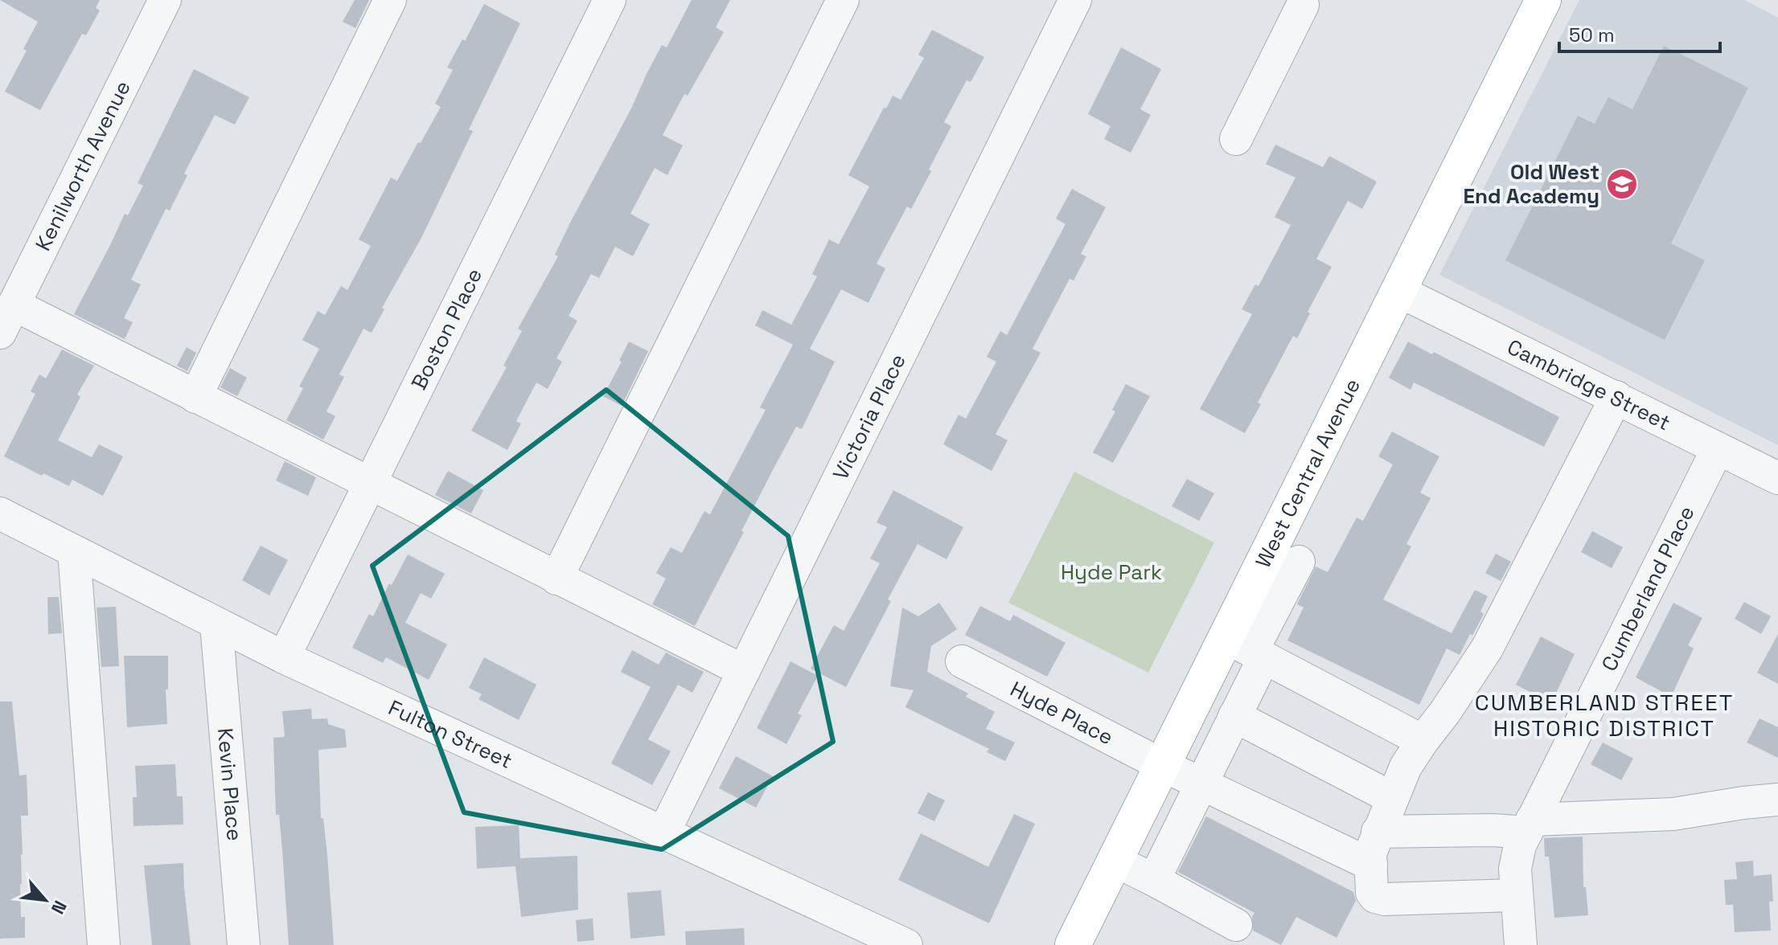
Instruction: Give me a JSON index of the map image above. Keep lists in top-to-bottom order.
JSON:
{
  "streets": {
    "main road": ["West Central Avenue"],
    "street": [
      "Kenilworth Avenue",
      "Boston Place",
      "Cambridge Street",
      "Victoria Place",
      "Cumberland Place",
      "Hyde Place",
      "Fulton Street",
      "Kevin Place"
    ]
  },
  "crossings": [
    ["Boston Place", "Fulton Street"],
    ["Cambridge Street", "West Central Avenue"],
    ["Cambridge Street", "Cumberland Place"],
    ["Victoria Place", "Fulton Street"],
    ["West Central Avenue", "Hyde Place"],
    ["Fulton Street", "Kevin Place"]
  ],
  "districts": ["CUMBERLAND STREET HISTORIC DISTRICT"],
  "parks": ["Hyde Park"],
  "places": {
    "school or university": ["Old West End Academy"]
  },
  "scale_bar": "50 m",
  "north": "bottom right"
}
